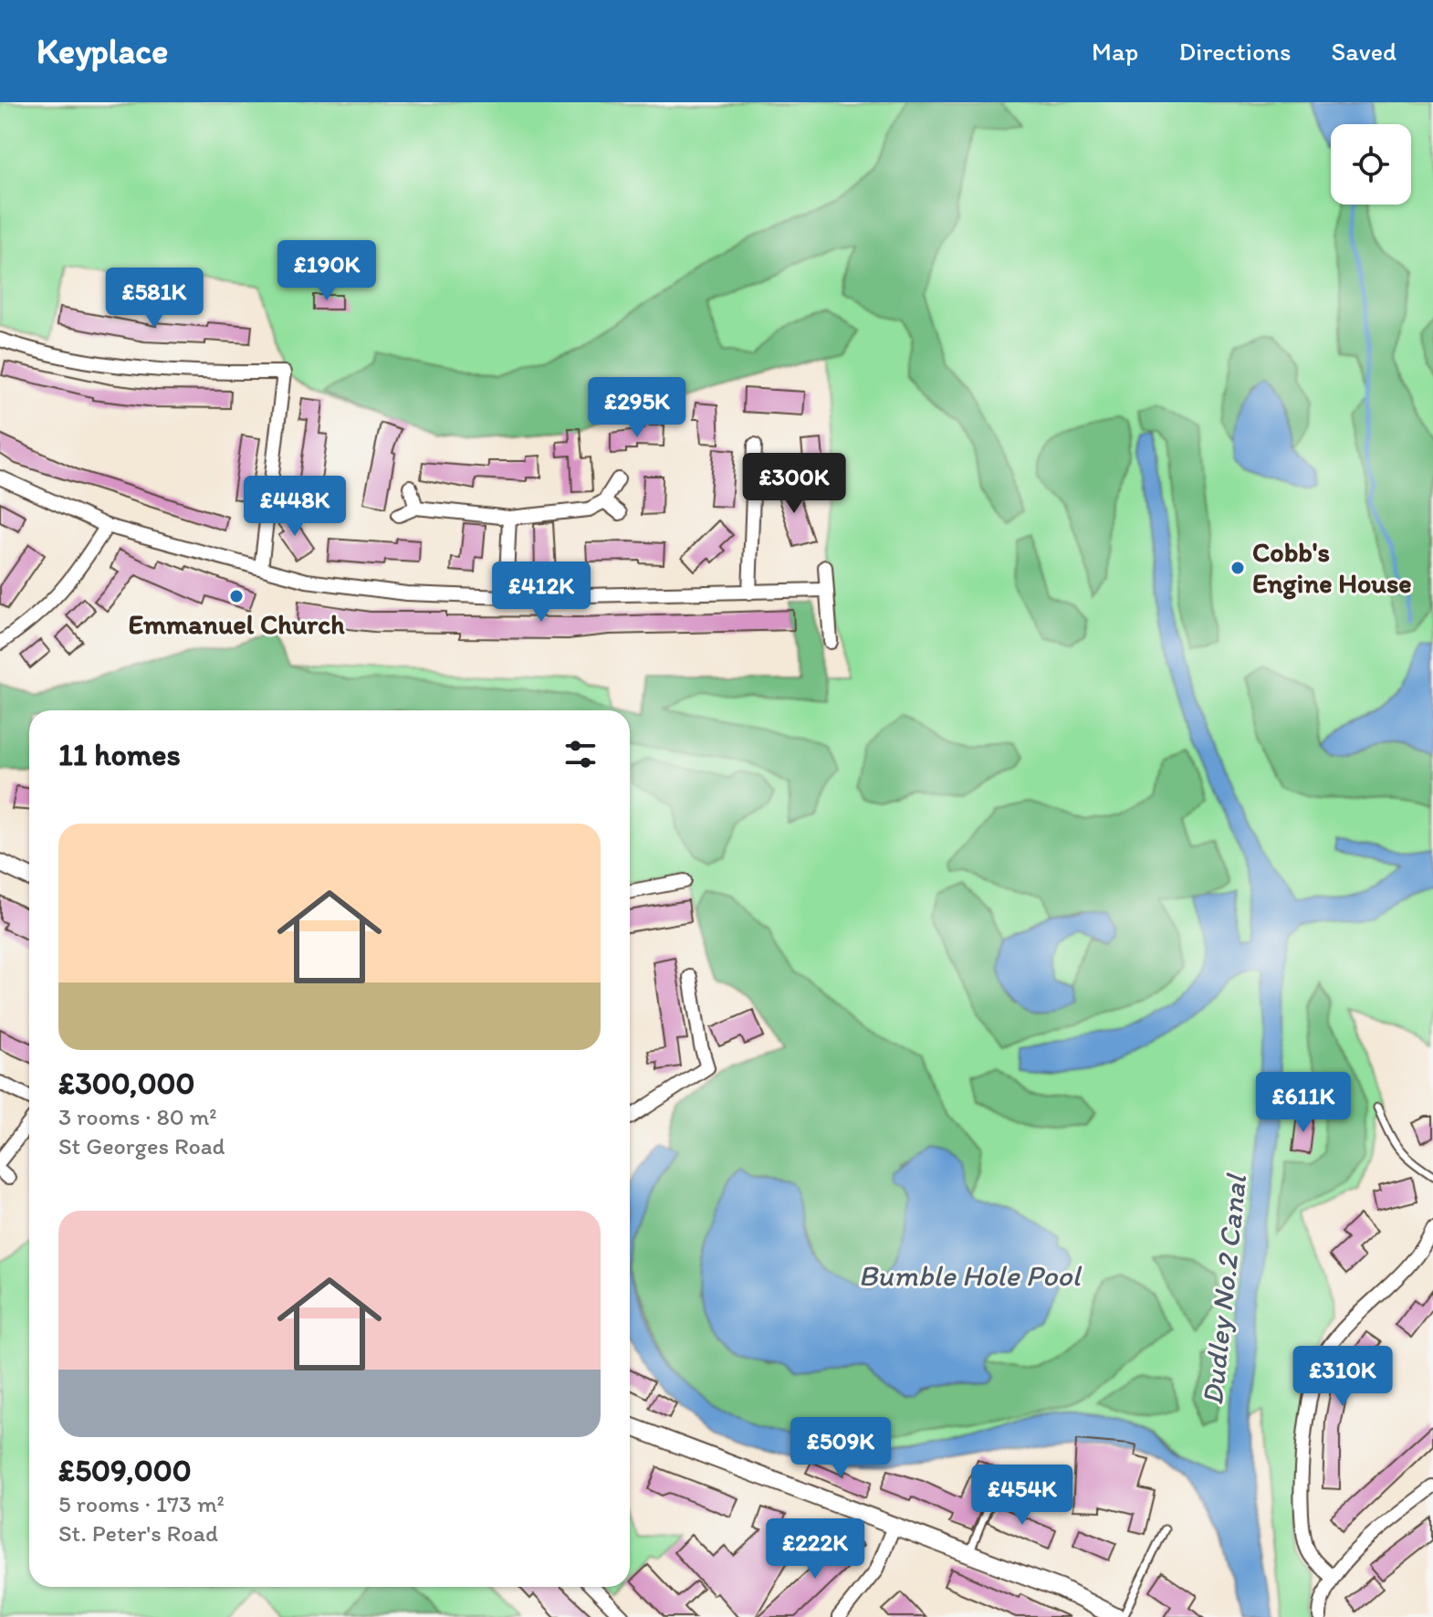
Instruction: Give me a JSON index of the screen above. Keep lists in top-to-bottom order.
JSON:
{
  "water": ["Bumble Hole Pool", "Dudley No.2 Canal"],
  "places": ["Cobb's Engine House", "Emmanuel Church"],
  "page": {
    "header": "Keyplace",
    "nav": ["Map", "Directions", "Saved"],
    "price": [
      "£190K",
      "£581K",
      "£295K",
      "£300K",
      "£448K",
      "£412K",
      "£611K",
      "£310K",
      "£509K",
      "£454K",
      "£222K"
    ],
    "heading": "11 homes",
    "list": [
      {
        "name": "£300,000",
        "note": "3 rooms · 80 m² · St Georges Road"
      },
      {
        "name": "£509,000",
        "note": "5 rooms · 173 m² · St. Peter's Road"
      }
    ]
  }
}
